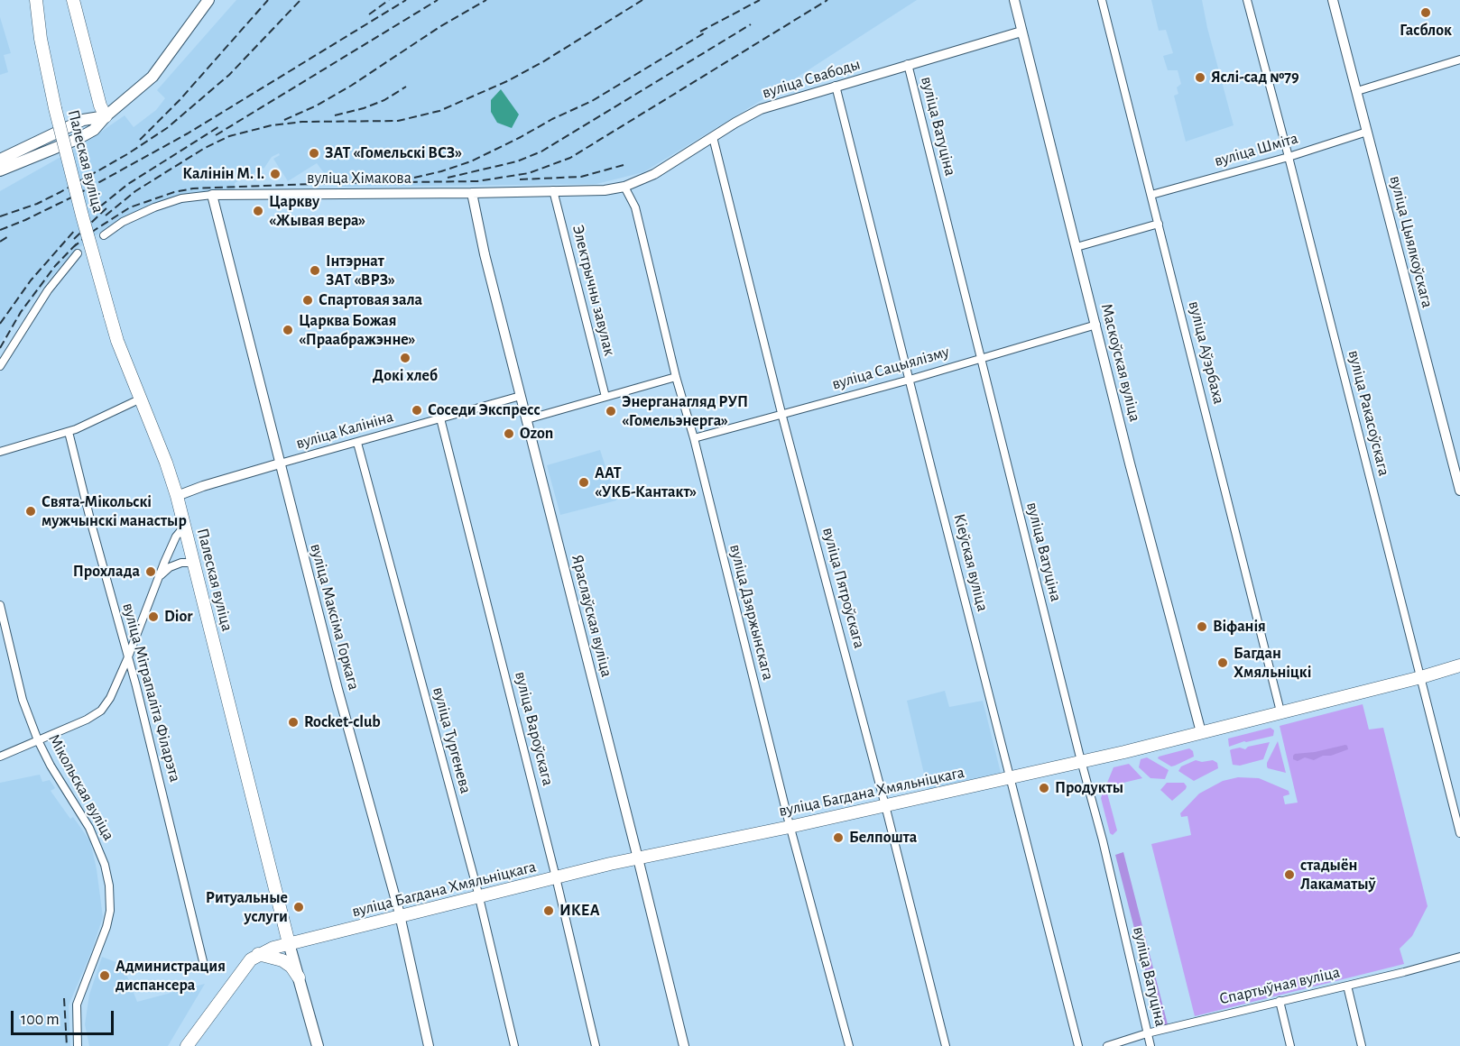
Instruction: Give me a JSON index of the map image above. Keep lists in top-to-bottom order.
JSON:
{
  "streets": {
    "main road": ["Палеская вуліца", "вуліца Багдана Хмяльніцкага"],
    "street": [
      "вуліца Свабоды",
      "вуліца Ватуціна",
      "вуліца Шміта",
      "вуліца Хімакова",
      "вуліца Цыялкоўскага",
      "Электрычны завулак",
      "вуліца Аўэрбаха",
      "Маскоўская вуліца",
      "вуліца Сацыялізму",
      "вуліца Ракасоўскага",
      "вуліца Калініна",
      "Кіеўская вуліца",
      "вуліца Пятроўскага",
      "вуліца Дзяржынскага",
      "Яраслаўская вуліца",
      "вуліца Максіма Горкага",
      "вуліца Мітрапаліта Філарэта",
      "вуліца Вароўскага",
      "вуліца Тургенева",
      "Мікольская вуліца",
      "Спартыўная вуліца"
    ]
  },
  "crossings": [
    ["вуліца Свабоды", "вуліца Ватуціна"],
    ["вуліца Свабоды", "вуліца Хімакова"],
    ["вуліца Свабоды", "Маскоўская вуліца"],
    ["вуліца Свабоды", "Кіеўская вуліца"],
    ["вуліца Свабоды", "вуліца Пятроўскага"],
    ["вуліца Свабоды", "вуліца Дзяржынскага"],
    ["вуліца Ватуціна", "вуліца Сацыялізму"],
    ["вуліца Ватуціна", "вуліца Багдана Хмяльніцкага"],
    ["вуліца Ватуціна", "Спартыўная вуліца"],
    ["вуліца Шміта", "вуліца Цыялкоўскага"],
    ["вуліца Шміта", "вуліца Аўэрбаха"],
    ["вуліца Шміта", "вуліца Ракасоўскага"],
    ["Палеская вуліца", "вуліца Калініна"],
    ["Палеская вуліца", "вуліца Багдана Хмяльніцкага"],
    ["вуліца Хімакова", "Электрычны завулак"],
    ["вуліца Хімакова", "вуліца Дзяржынскага"],
    ["вуліца Хімакова", "Яраслаўская вуліца"],
    ["вуліца Хімакова", "вуліца Максіма Горкага"],
    ["вуліца Аўэрбаха", "вуліца Багдана Хмяльніцкага"],
    ["Маскоўская вуліца", "вуліца Сацыялізму"],
    ["Маскоўская вуліца", "вуліца Багдана Хмяльніцкага"],
    ["вуліца Сацыялізму", "Кіеўская вуліца"],
    ["вуліца Сацыялізму", "вуліца Пятроўскага"],
    ["вуліца Сацыялізму", "вуліца Дзяржынскага"],
    ["вуліца Ракасоўскага", "вуліца Багдана Хмяльніцкага"],
    ["вуліца Калініна", "Яраслаўская вуліца"],
    ["вуліца Калініна", "вуліца Максіма Горкага"],
    ["вуліца Калініна", "вуліца Вароўскага"],
    ["вуліца Калініна", "вуліца Тургенева"],
    ["Кіеўская вуліца", "вуліца Багдана Хмяльніцкага"],
    ["вуліца Пятроўскага", "вуліца Багдана Хмяльніцкага"],
    ["вуліца Дзяржынскага", "вуліца Багдана Хмяльніцкага"],
    ["Яраслаўская вуліца", "вуліца Багдана Хмяльніцкага"],
    ["вуліца Максіма Горкага", "вуліца Багдана Хмяльніцкага"],
    ["вуліца Вароўскага", "вуліца Багдана Хмяльніцкага"],
    ["вуліца Тургенева", "вуліца Багдана Хмяльніцкага"]
  ],
  "places": [
    "Гасблок",
    "Яслі-сад №79",
    "ЗАТ «Гомельскі ВСЗ»",
    "Калінін М. І.",
    "Царкву «Жывая вера»",
    "Інтэрнат ЗАТ «ВРЗ»",
    "Спартовая зала",
    "Царква Божая «Праабражэнне»",
    "Докі хлеб",
    "Соседи Экспресс",
    "Энерганагляд РУП «Гомельэнерга»",
    "Ozon",
    "ААТ «УКБ-Кантакт»",
    "Свята-Мікольскі мужчынскі манастыр",
    "Прохлада",
    "Dior",
    "Віфанія",
    "Багдан Хмяльніцкі",
    "Rocket-club",
    "Продукты",
    "Белпошта",
    "стадыён Лакаматыў",
    "Ритуальные услуги",
    "ИКЕА",
    "Администрация диспансера"
  ],
  "scale_bar": "100 m"
}
